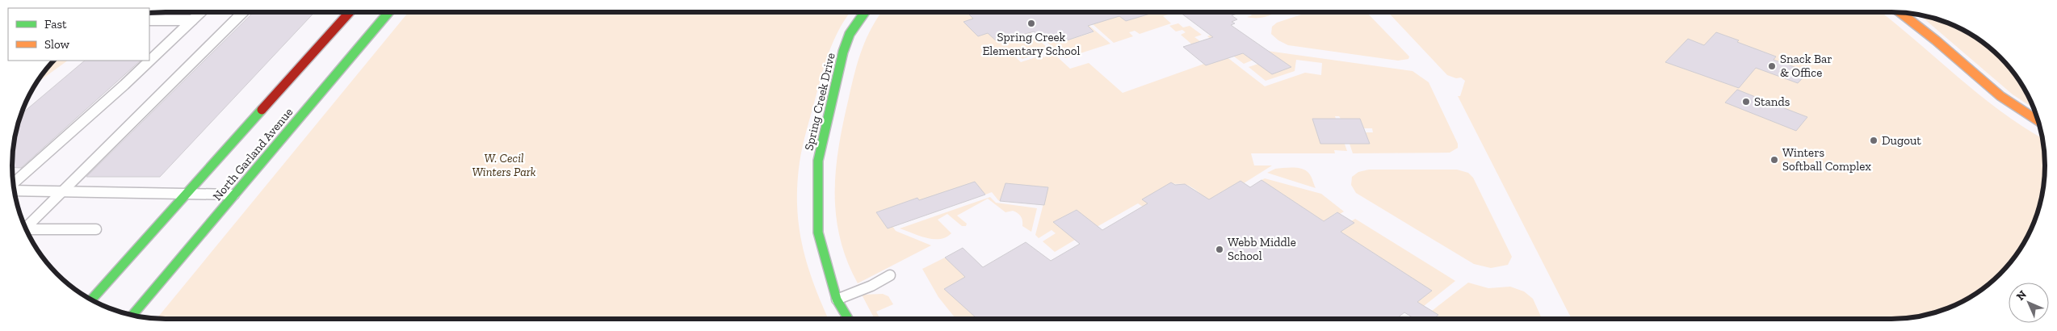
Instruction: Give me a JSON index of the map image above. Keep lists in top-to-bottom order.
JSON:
{
  "streets": {
    "main road": ["Spring Creek Drive", "North Garland Avenue"]
  },
  "parks": ["W. Cecil Winters Park"],
  "places": [
    "Spring Creek Elementary School",
    "Snack Bar & Office",
    "Stands",
    "Dugout",
    "Winters Softball Complex",
    "Webb Middle School"
  ],
  "legend": ["Fast", "Slow"],
  "north": "top left"
}
